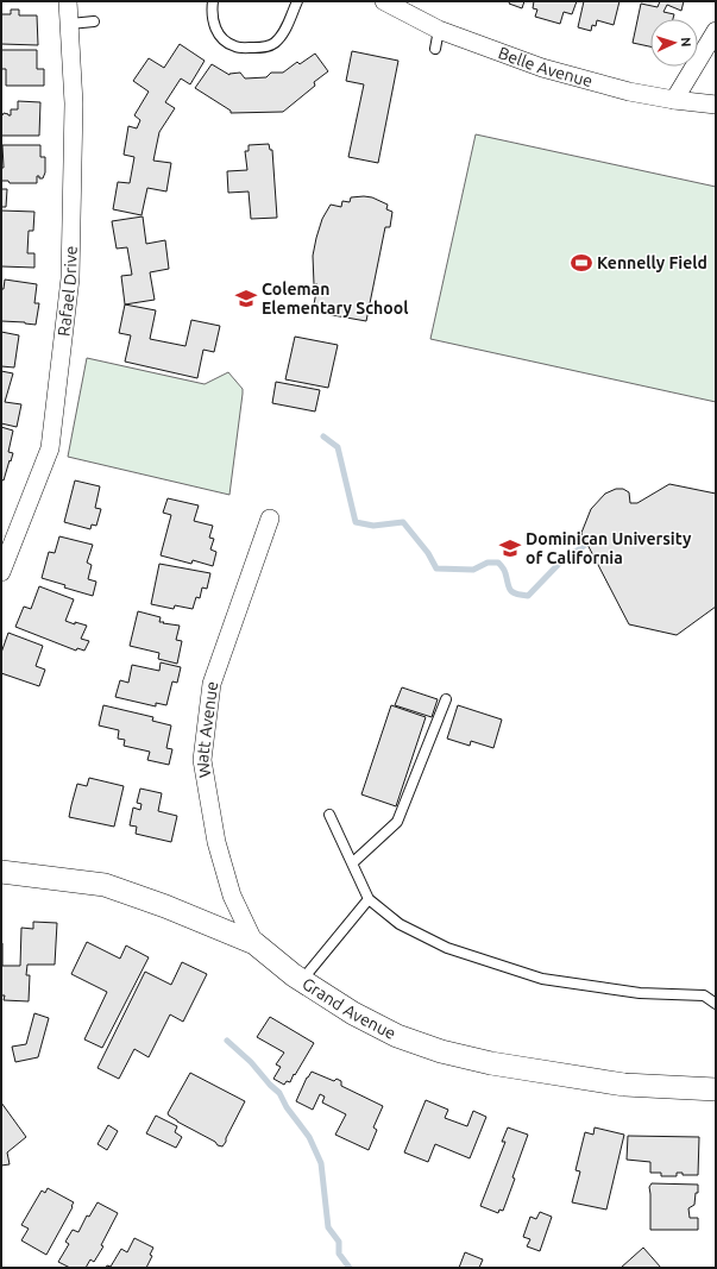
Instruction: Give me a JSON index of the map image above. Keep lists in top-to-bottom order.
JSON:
{
  "streets": {
    "street": [
      "Belle Avenue",
      "Rafael Drive",
      "Watt Avenue",
      "Grand Avenue"
    ]
  },
  "crossings": [
    ["Watt Avenue", "Grand Avenue"]
  ],
  "places": {
    "sports": ["Kennelly Field"],
    "school or university": ["Coleman Elementary School", "Dominican University of California"]
  },
  "north": "right"
}
